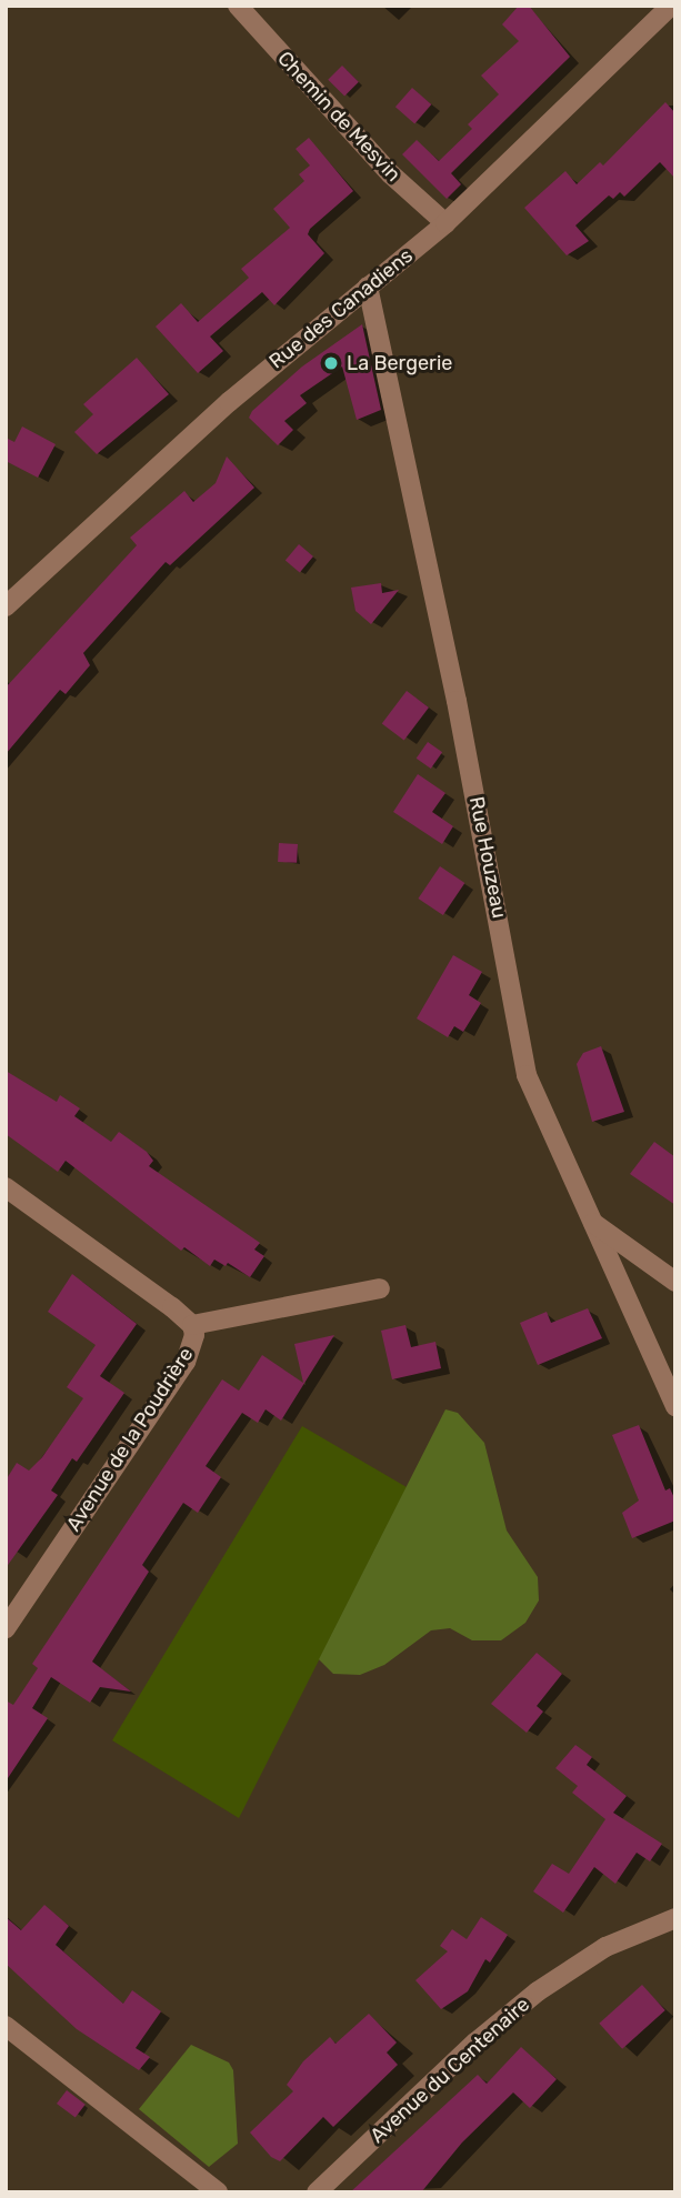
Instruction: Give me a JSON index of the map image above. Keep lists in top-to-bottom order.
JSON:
{
  "streets": {
    "street": [
      "Chemin de Mesvin",
      "Rue des Canadiens",
      "Rue Houzeau",
      "Avenue de la Poudrière",
      "Avenue du Centenaire"
    ]
  },
  "crossings": [
    ["Chemin de Mesvin", "Rue des Canadiens"],
    ["Rue des Canadiens", "Rue Houzeau"]
  ],
  "places": ["La Bergerie"]
}
